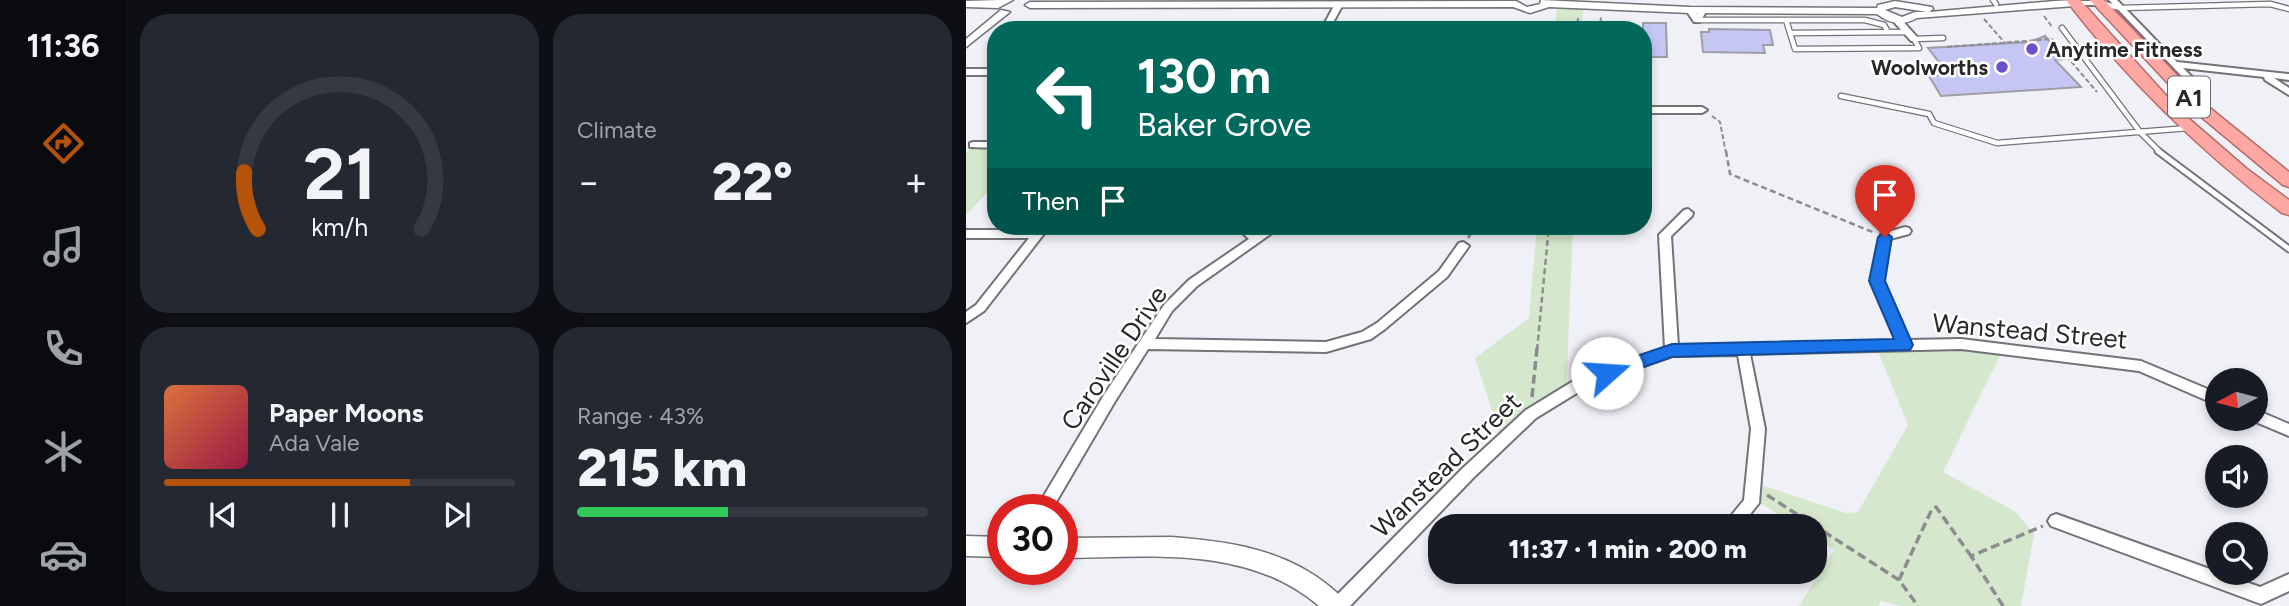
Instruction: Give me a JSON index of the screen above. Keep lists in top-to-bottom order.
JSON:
{
  "streets": {
    "highway": ["A1"],
    "street": ["Wanstead Street", "Caroville Drive"]
  },
  "places": ["Anytime Fitness", "Woolworths"],
  "north": "left",
  "page": {
    "tabs": "11:36",
    "tile": [
      "Climate",
      ["Range · 43%", "215 km"]
    ],
    "turn": ["130 m", "Baker Grove"],
    "heat": ["−", "22°", "+"],
    "then": "Then",
    "song": ["Paper Moons", "Ada Vale"],
    "limit": "30",
    "trip": "11:37 · 1 min · 200 m",
    "gauge": ["21", "km/h"]
  }
}
